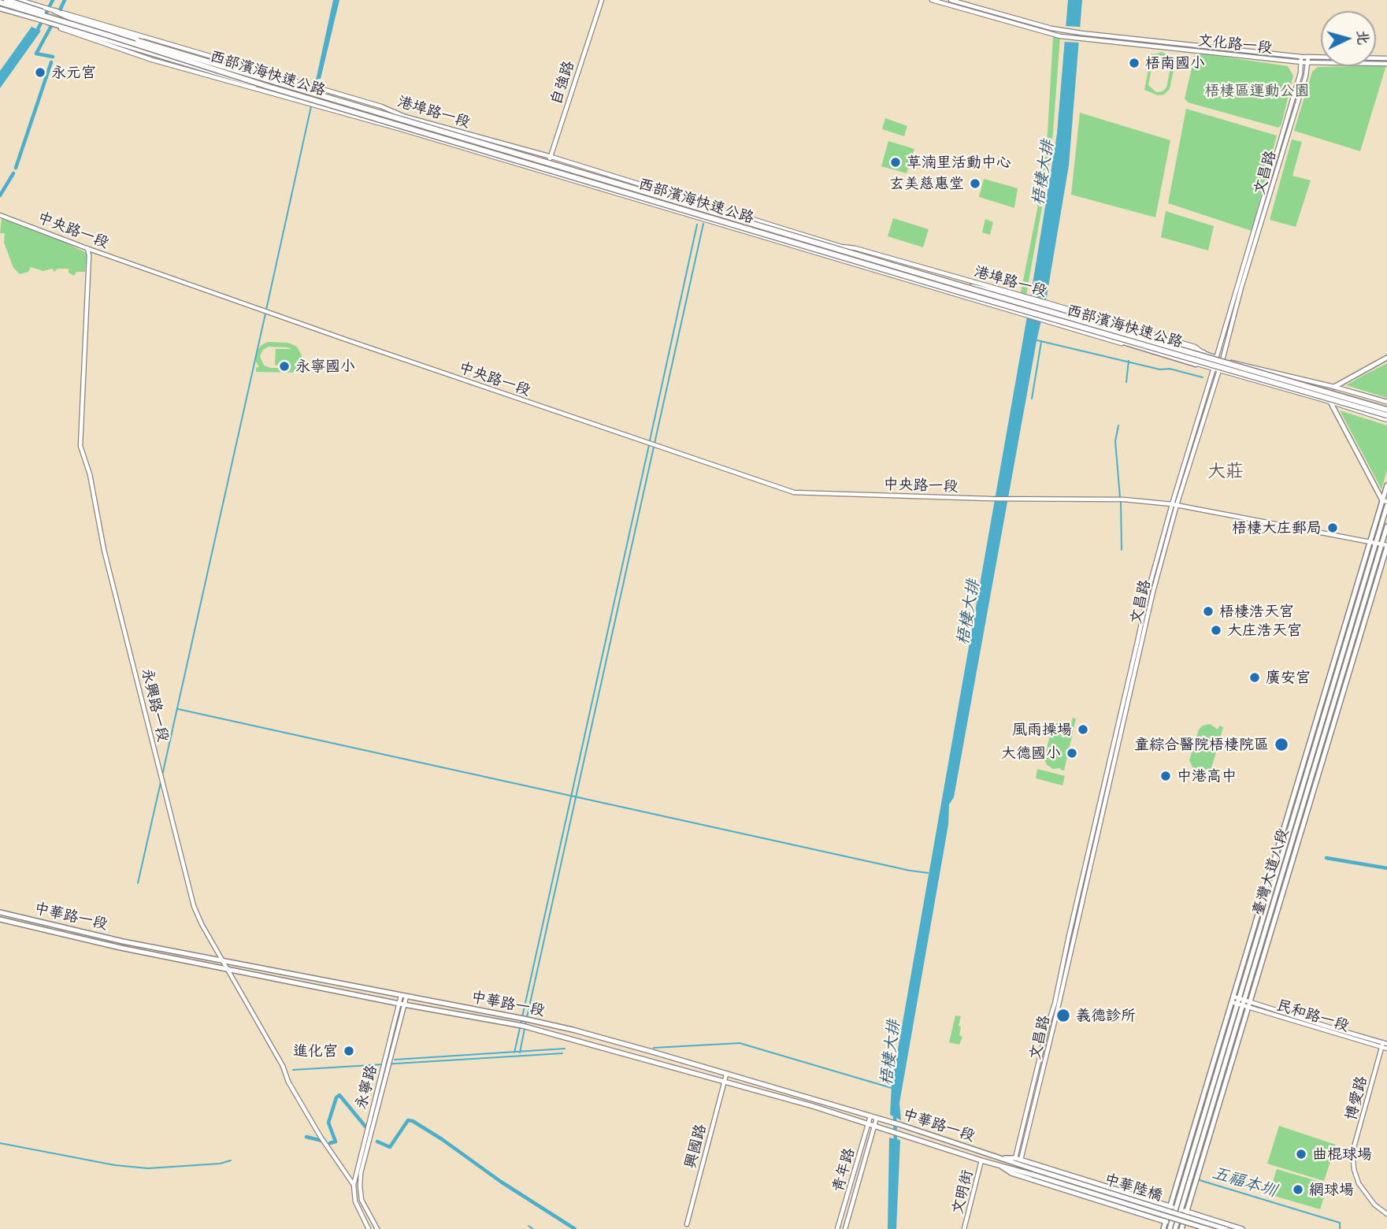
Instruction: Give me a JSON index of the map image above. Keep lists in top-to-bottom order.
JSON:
{
  "streets": {
    "highway": ["西部濱海快速公路"],
    "main road": ["臺灣大道八段", "中華路一段", "中華陸橋"],
    "street": [
      "文化路一段",
      "自強路",
      "港埠路一段",
      "文昌路",
      "中央路一段",
      "永興路一段",
      "民和路一段",
      "永寧路",
      "博愛路",
      "興國路",
      "青年路",
      "文明街"
    ]
  },
  "crossings": [
    ["文化路一段", "文昌路"],
    ["自強路", "港埠路一段"],
    ["港埠路一段", "文昌路"],
    ["文昌路", "中央路一段"],
    ["文昌路", "中華路一段"],
    ["中央路一段", "永興路一段"],
    ["永興路一段", "中華路一段"],
    ["永興路一段", "永寧路"],
    ["臺灣大道八段", "中華路一段"],
    ["臺灣大道八段", "民和路一段"],
    ["中華路一段", "永寧路"],
    ["中華路一段", "興國路"],
    ["中華路一段", "青年路"],
    ["中華路一段", "中華陸橋"],
    ["中華路一段", "文明街"],
    ["民和路一段", "博愛路"]
  ],
  "districts": ["大莊"],
  "water": ["梧棲大排", "五福本圳"],
  "parks": ["梧棲區運動公園"],
  "places": [
    "梧南國小",
    "永元宮",
    "草湳里活動中心",
    "玄美慈惠堂",
    "永寧國小",
    "梧棲大庄郵局",
    "梧棲浩天宮",
    "大庄浩天宮",
    "廣安宮",
    "風雨操場",
    "童綜合醫院梧棲院區",
    "大德國小",
    "中港高中",
    "義德診所",
    "進化宮",
    "曲棍球場",
    "網球場"
  ],
  "north": "right"
}
